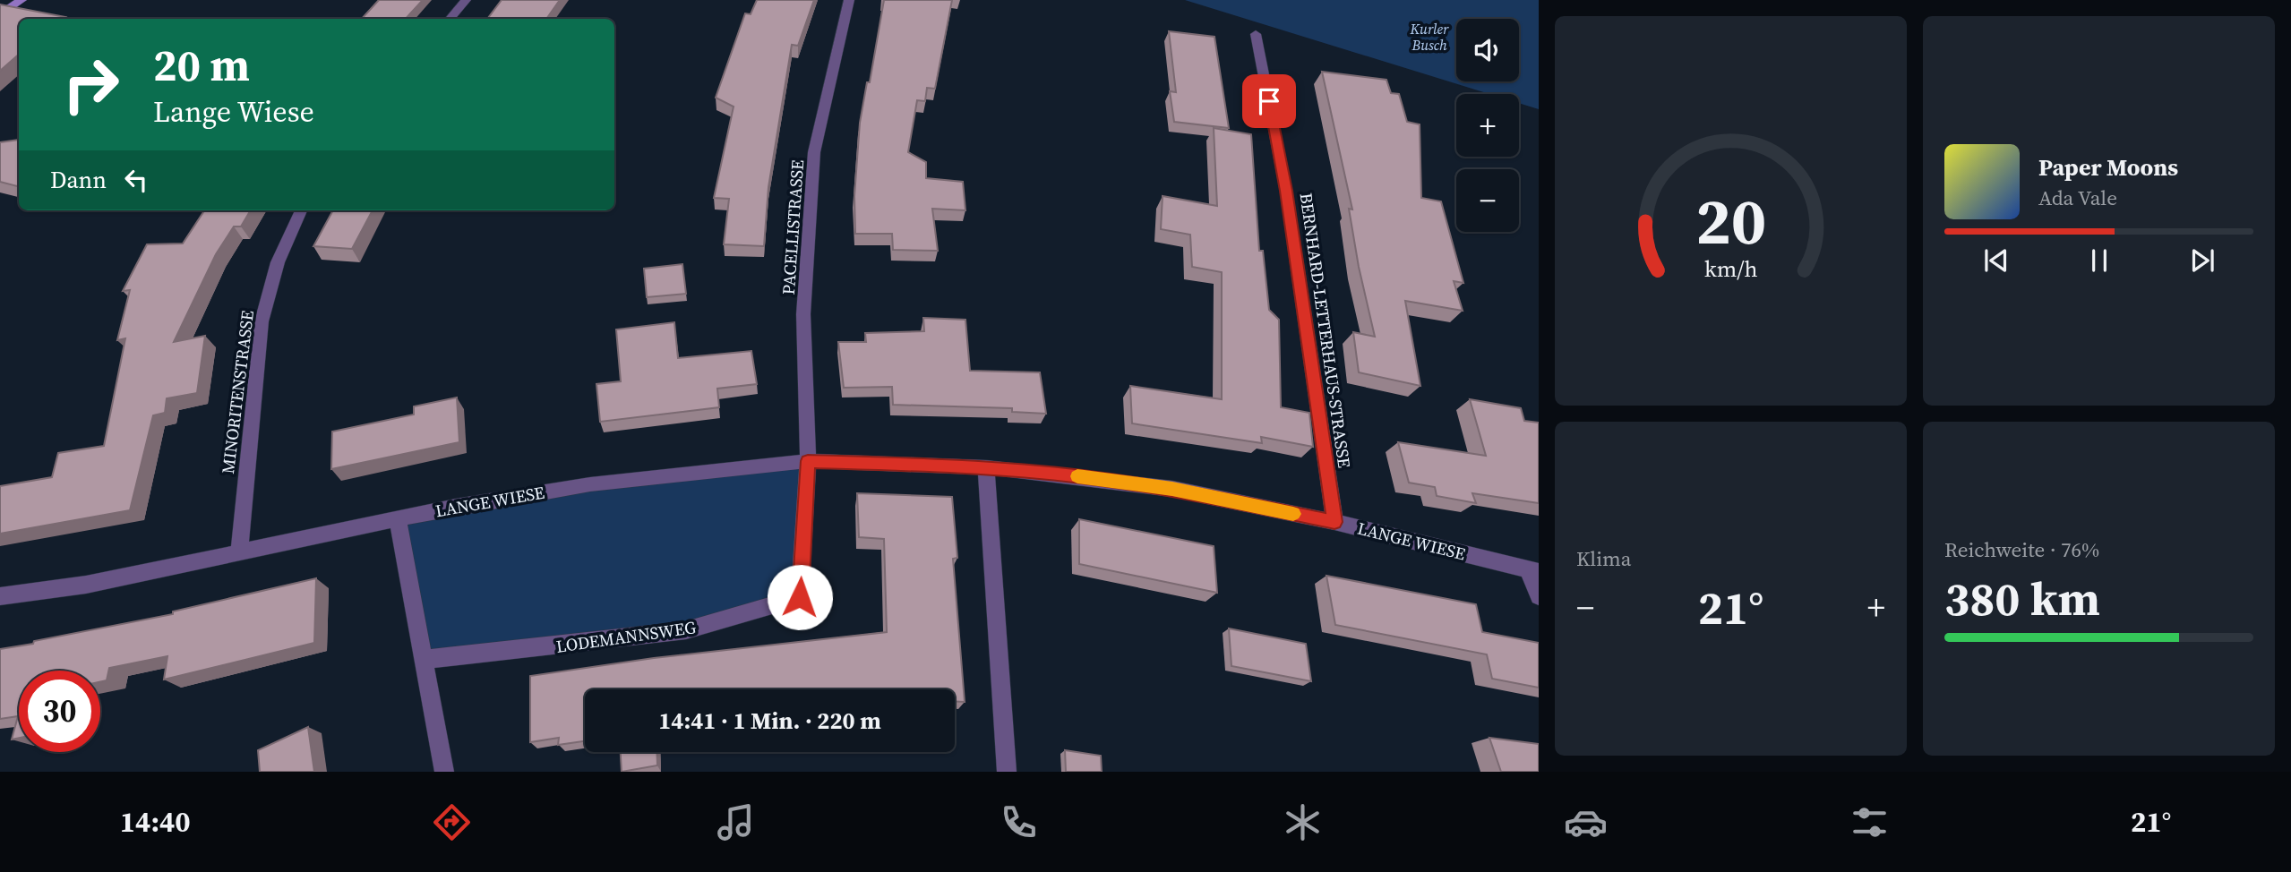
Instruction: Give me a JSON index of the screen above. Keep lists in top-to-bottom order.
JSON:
{
  "streets": {
    "street": [
      "PACELLISTRASSE",
      "BERNHARD-LETTERHAUS-STRASSE",
      "MINORITENSTRASSE",
      "LANGE WIESE",
      "LODEMANNSWEG"
    ]
  },
  "crossings": [
    ["PACELLISTRASSE", "LANGE WIESE"],
    ["PACELLISTRASSE", "LODEMANNSWEG"],
    ["BERNHARD-LETTERHAUS-STRASSE", "LANGE WIESE"],
    ["MINORITENSTRASSE", "LANGE WIESE"],
    ["LANGE WIESE", "LODEMANNSWEG"]
  ],
  "parks": ["Kurler Busch"],
  "page": {
    "map_buttons": ["+", "−"],
    "turn": ["20 m", "Lange Wiese"],
    "song": ["Paper Moons", "Ada Vale"],
    "then": "Dann",
    "tile": [
      "Klima",
      ["Reichweite · 76%", "380 km"]
    ],
    "heat": ["−", "21°", "+"],
    "limit": "30",
    "trip": "14:41 · 1 Min. · 220 m",
    "tabs": ["14:40", "21°"],
    "gauge": ["20", "km/h"]
  }
}
